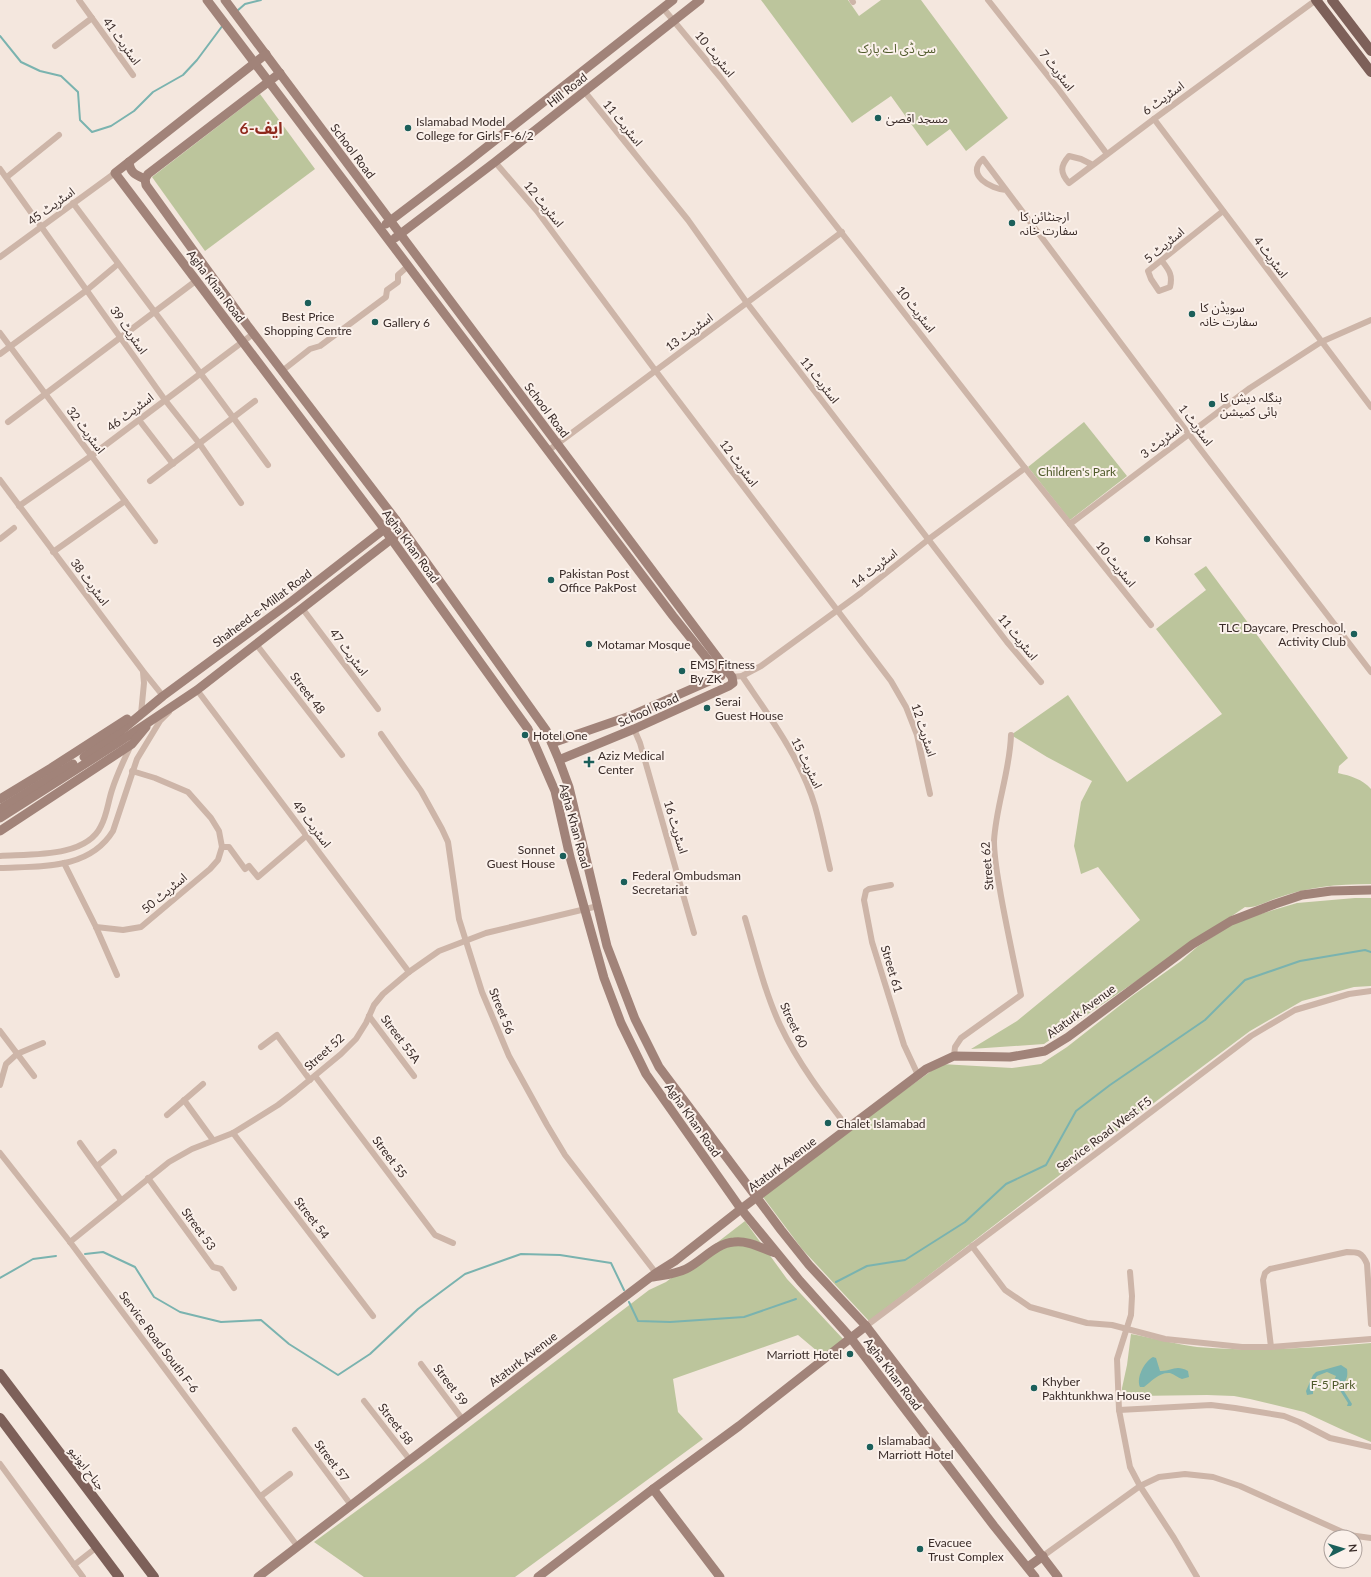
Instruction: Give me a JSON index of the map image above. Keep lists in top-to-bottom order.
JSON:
{
  "streets": {
    "main road": ["جناح ایونیو"],
    "street": [
      "اسٹریٹ 41",
      "اسٹریٹ 10",
      "اسٹریٹ 7",
      "Hill Road",
      "اسٹریٹ 6",
      "اسٹریٹ 11",
      "School Road",
      "اسٹریٹ 12",
      "اسٹریٹ 45",
      "اسٹریٹ 5",
      "اسٹریٹ 4",
      "Agha Khan Road",
      "اسٹریٹ 39",
      "اسٹریٹ 13",
      "اسٹریٹ 46",
      "اسٹریٹ 1",
      "اسٹریٹ 32",
      "اسٹریٹ 3",
      "اسٹریٹ 14",
      "اسٹریٹ 38",
      "Shaheed-e-Millat Road",
      "اسٹریٹ 47",
      "Street 48",
      "اسٹریٹ 15",
      "اسٹریٹ 49",
      "اسٹریٹ 16",
      "Street 62",
      "اسٹریٹ 50",
      "Street 61",
      "Street 56",
      "Ataturk Avenue",
      "Street 60",
      "Street 55A",
      "Street 52",
      "Service Road West F5",
      "Street 55",
      "Street 54",
      "Street 53",
      "Service Road South F-6",
      "Street 59",
      "Street 58",
      "Street 57"
    ]
  },
  "crossings": [
    ["اسٹریٹ 10", "Hill Road"],
    ["اسٹریٹ 10", "اسٹریٹ 13"],
    ["اسٹریٹ 10", "اسٹریٹ 3"],
    ["اسٹریٹ 10", "اسٹریٹ 14"],
    ["اسٹریٹ 7", "اسٹریٹ 6"],
    ["Hill Road", "اسٹریٹ 11"],
    ["Hill Road", "School Road"],
    ["Hill Road", "اسٹریٹ 12"],
    ["اسٹریٹ 6", "اسٹریٹ 4"],
    ["اسٹریٹ 11", "اسٹریٹ 13"],
    ["اسٹریٹ 11", "اسٹریٹ 14"],
    ["School Road", "Agha Khan Road"],
    ["School Road", "اسٹریٹ 13"],
    ["School Road", "اسٹریٹ 14"],
    ["School Road", "اسٹریٹ 15"],
    ["School Road", "اسٹریٹ 16"],
    ["اسٹریٹ 12", "اسٹریٹ 13"],
    ["اسٹریٹ 12", "اسٹریٹ 14"],
    ["اسٹریٹ 45", "Agha Khan Road"],
    ["اسٹریٹ 45", "اسٹریٹ 39"],
    ["اسٹریٹ 5", "اسٹریٹ 4"],
    ["اسٹریٹ 4", "اسٹریٹ 3"],
    ["Agha Khan Road", "اسٹریٹ 46"],
    ["Agha Khan Road", "Shaheed-e-Millat Road"],
    ["Agha Khan Road", "Ataturk Avenue"],
    ["Agha Khan Road", "Street 52"],
    ["Agha Khan Road", "Service Road West F5"],
    ["اسٹریٹ 39", "اسٹریٹ 46"],
    ["اسٹریٹ 46", "اسٹریٹ 32"],
    ["اسٹریٹ 46", "اسٹریٹ 38"],
    ["اسٹریٹ 1", "اسٹریٹ 3"],
    ["اسٹریٹ 14", "اسٹریٹ 15"],
    ["اسٹریٹ 38", "Shaheed-e-Millat Road"],
    ["Shaheed-e-Millat Road", "اسٹریٹ 47"],
    ["Shaheed-e-Millat Road", "Street 48"],
    ["Shaheed-e-Millat Road", "اسٹریٹ 49"],
    ["اسٹریٹ 49", "Street 52"],
    ["Street 62", "Ataturk Avenue"],
    ["Street 61", "Ataturk Avenue"],
    ["Street 56", "Ataturk Avenue"],
    ["Street 56", "Street 52"],
    ["Ataturk Avenue", "Street 60"],
    ["Ataturk Avenue", "Service Road South F-6"],
    ["Ataturk Avenue", "Street 59"],
    ["Ataturk Avenue", "Street 58"],
    ["Ataturk Avenue", "Street 57"],
    ["Street 55A", "Street 52"],
    ["Street 52", "Street 55"],
    ["Street 52", "Street 54"],
    ["Street 52", "Street 53"],
    ["Street 52", "Service Road South F-6"]
  ],
  "districts": ["ایف-6"],
  "parks": ["سی ڈی اے پارک", "Children's Park", "F-5 Park"],
  "places": {
    "other": [
      "مسجد اقصیٰ",
      "Islamabad Model College for Girls F-6/2",
      "ارجنٹائن کا سفارت خانہ",
      "Best Price Shopping Centre",
      "سویڈن کا سفارت خانہ",
      "Gallery 6",
      "بنگلہ دیش کا ہائی کمیشن",
      "Kohsar",
      "Pakistan Post Office PakPost",
      "TLC Daycare, Preschool, Activity Club",
      "Motamar Mosque",
      "EMS Fitness By ZK",
      "Serai Guest House",
      "Hotel One",
      "Sonnet Guest House",
      "Federal Ombudsman Secretariat",
      "Chalet Islamabad",
      "Marriott Hotel",
      "Khyber Pakhtunkhwa House",
      "Islamabad Marriott Hotel",
      "Evacuee Trust Complex"
    ],
    "health": ["Aziz Medical Center"]
  },
  "north": "right"
}
